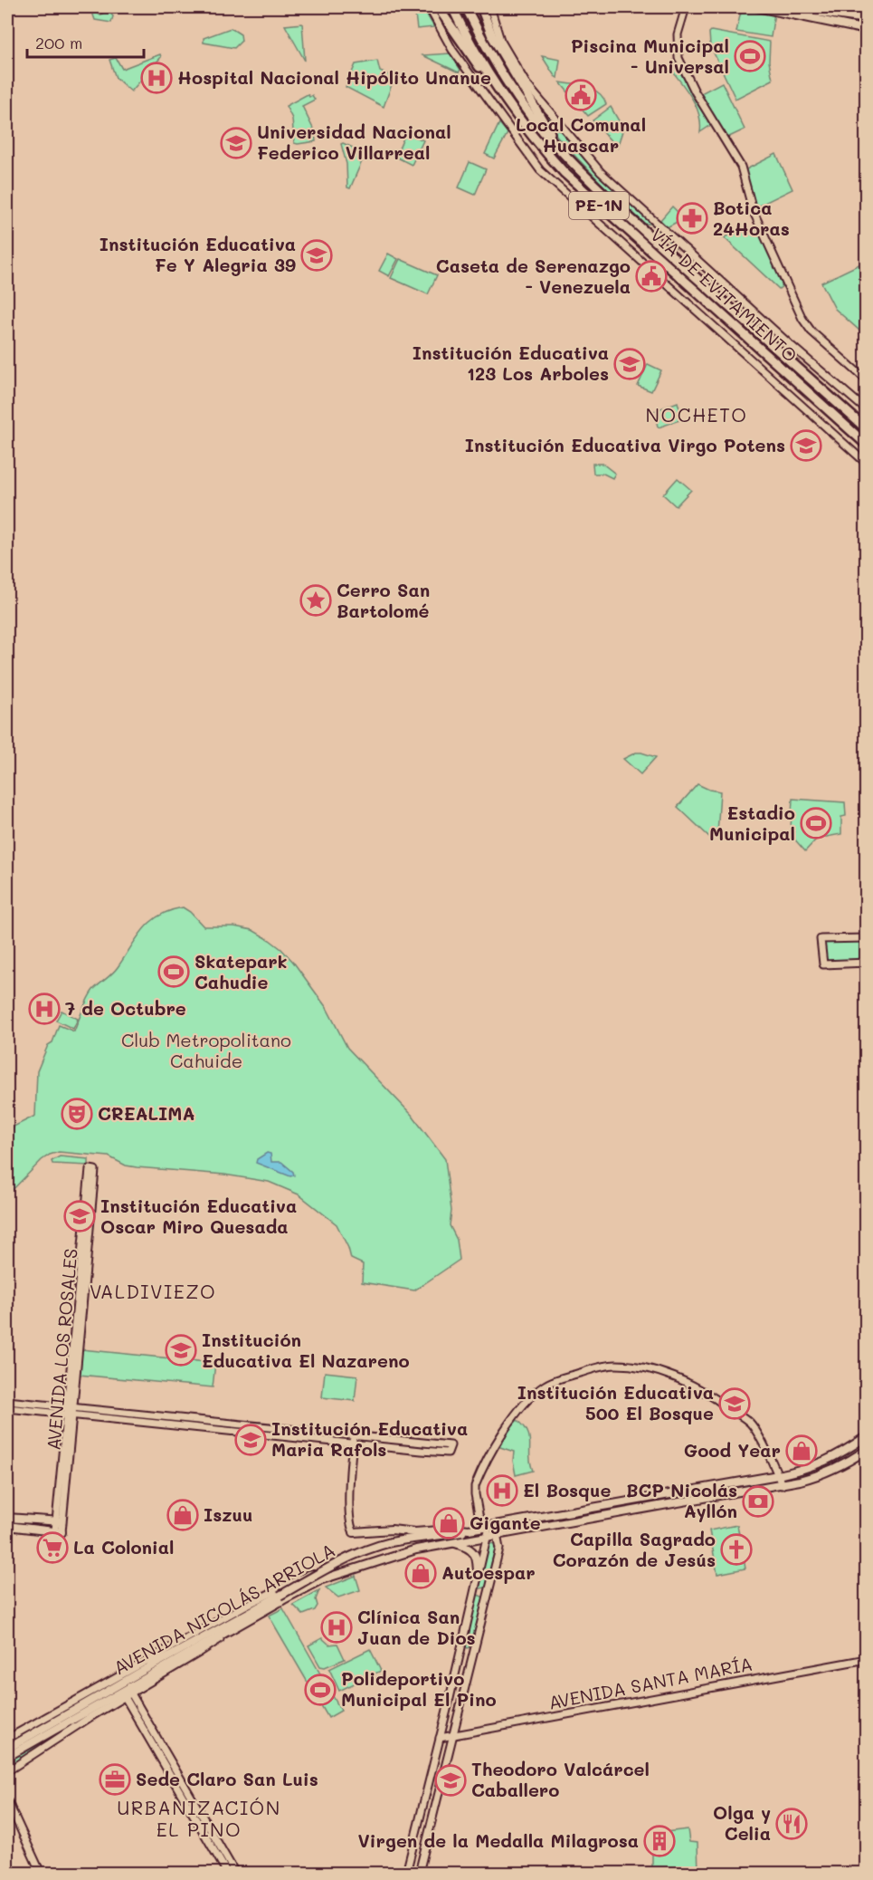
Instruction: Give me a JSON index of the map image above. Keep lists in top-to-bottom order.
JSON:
{
  "streets": {
    "highway": ["PE-1N", "VÍA DE EVITAMIENTO"],
    "main road": ["AVENIDA NICOLÁS ARRIOLA"],
    "street": ["AVENIDA LOS ROSALES", "AVENIDA SANTA MARÍA"]
  },
  "districts": ["NOCHETO", "VALDIVIEZO", "URBANIZACIÓN EL PINO"],
  "parks": ["Club Metropolitano Cahuide"],
  "places": {
    "sports": [
      "Piscina Municipal - Universal",
      "Estadio Municipal",
      "Skatepark Cahudie",
      "Polideportivo Municipal El Pino"
    ],
    "hospital": [
      "Hospital Nacional Hipólito Unanue",
      "7 de Octubre",
      "El Bosque",
      "Clínica San Juan de Dios"
    ],
    "public building": ["Local Comunal Huascar", "Caseta de Serenazgo - Venezuela"],
    "school or university": [
      "Universidad Nacional Federico Villarreal",
      "Institución Educativa Fe Y Alegria 39",
      "Institución Educativa 123 Los Arboles",
      "Institución Educativa Virgo Potens",
      "Institución Educativa Oscar Miro Quesada",
      "Institución Educativa El Nazareno",
      "Institución Educativa 500 El Bosque",
      "Institución Educativa Maria Rafols",
      "Theodoro Valcárcel Caballero"
    ],
    "pharmacy": ["Botica 24Horas"],
    "place": ["Cerro San Bartolomé"],
    "theatre": ["CREALIMA"],
    "shop": [
      "Good Year",
      "Iszuu",
      "Gigante",
      "Autoespar"
    ],
    "bank": ["BCP Nicolás Ayllón"],
    "supermarket": ["La Colonial"],
    "church": ["Capilla Sagrado Corazón de Jesús"],
    "office": ["Sede Claro San Luis"],
    "restaurant": ["Olga y Celia"],
    "building": ["Virgen de la Medalla Milagrosa"]
  },
  "scale_bar": "200 m"
}
